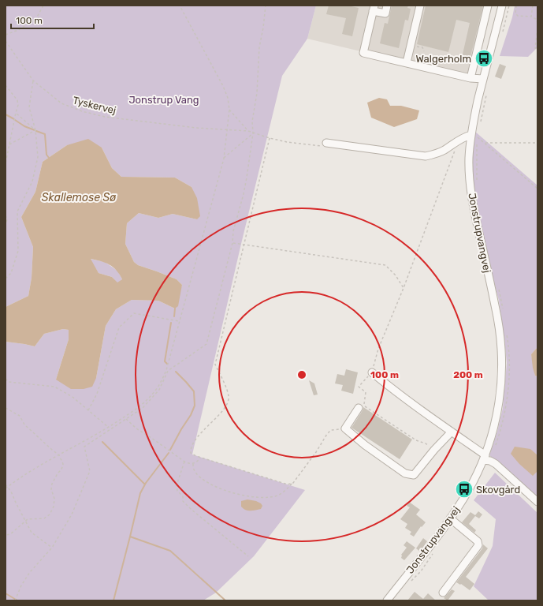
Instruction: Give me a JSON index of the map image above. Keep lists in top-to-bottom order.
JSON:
{
  "streets": {
    "street": ["Jonstrupvangvej"],
    "path": ["Tyskervej"]
  },
  "water": ["Skallemose Sø"],
  "parks": ["Jonstrup Vang"],
  "places": {
    "bus stop": ["Walgerholm", "Skovgård"]
  },
  "scale_bar": "100 m",
  "rings": ["100 m", "200 m"]
}
